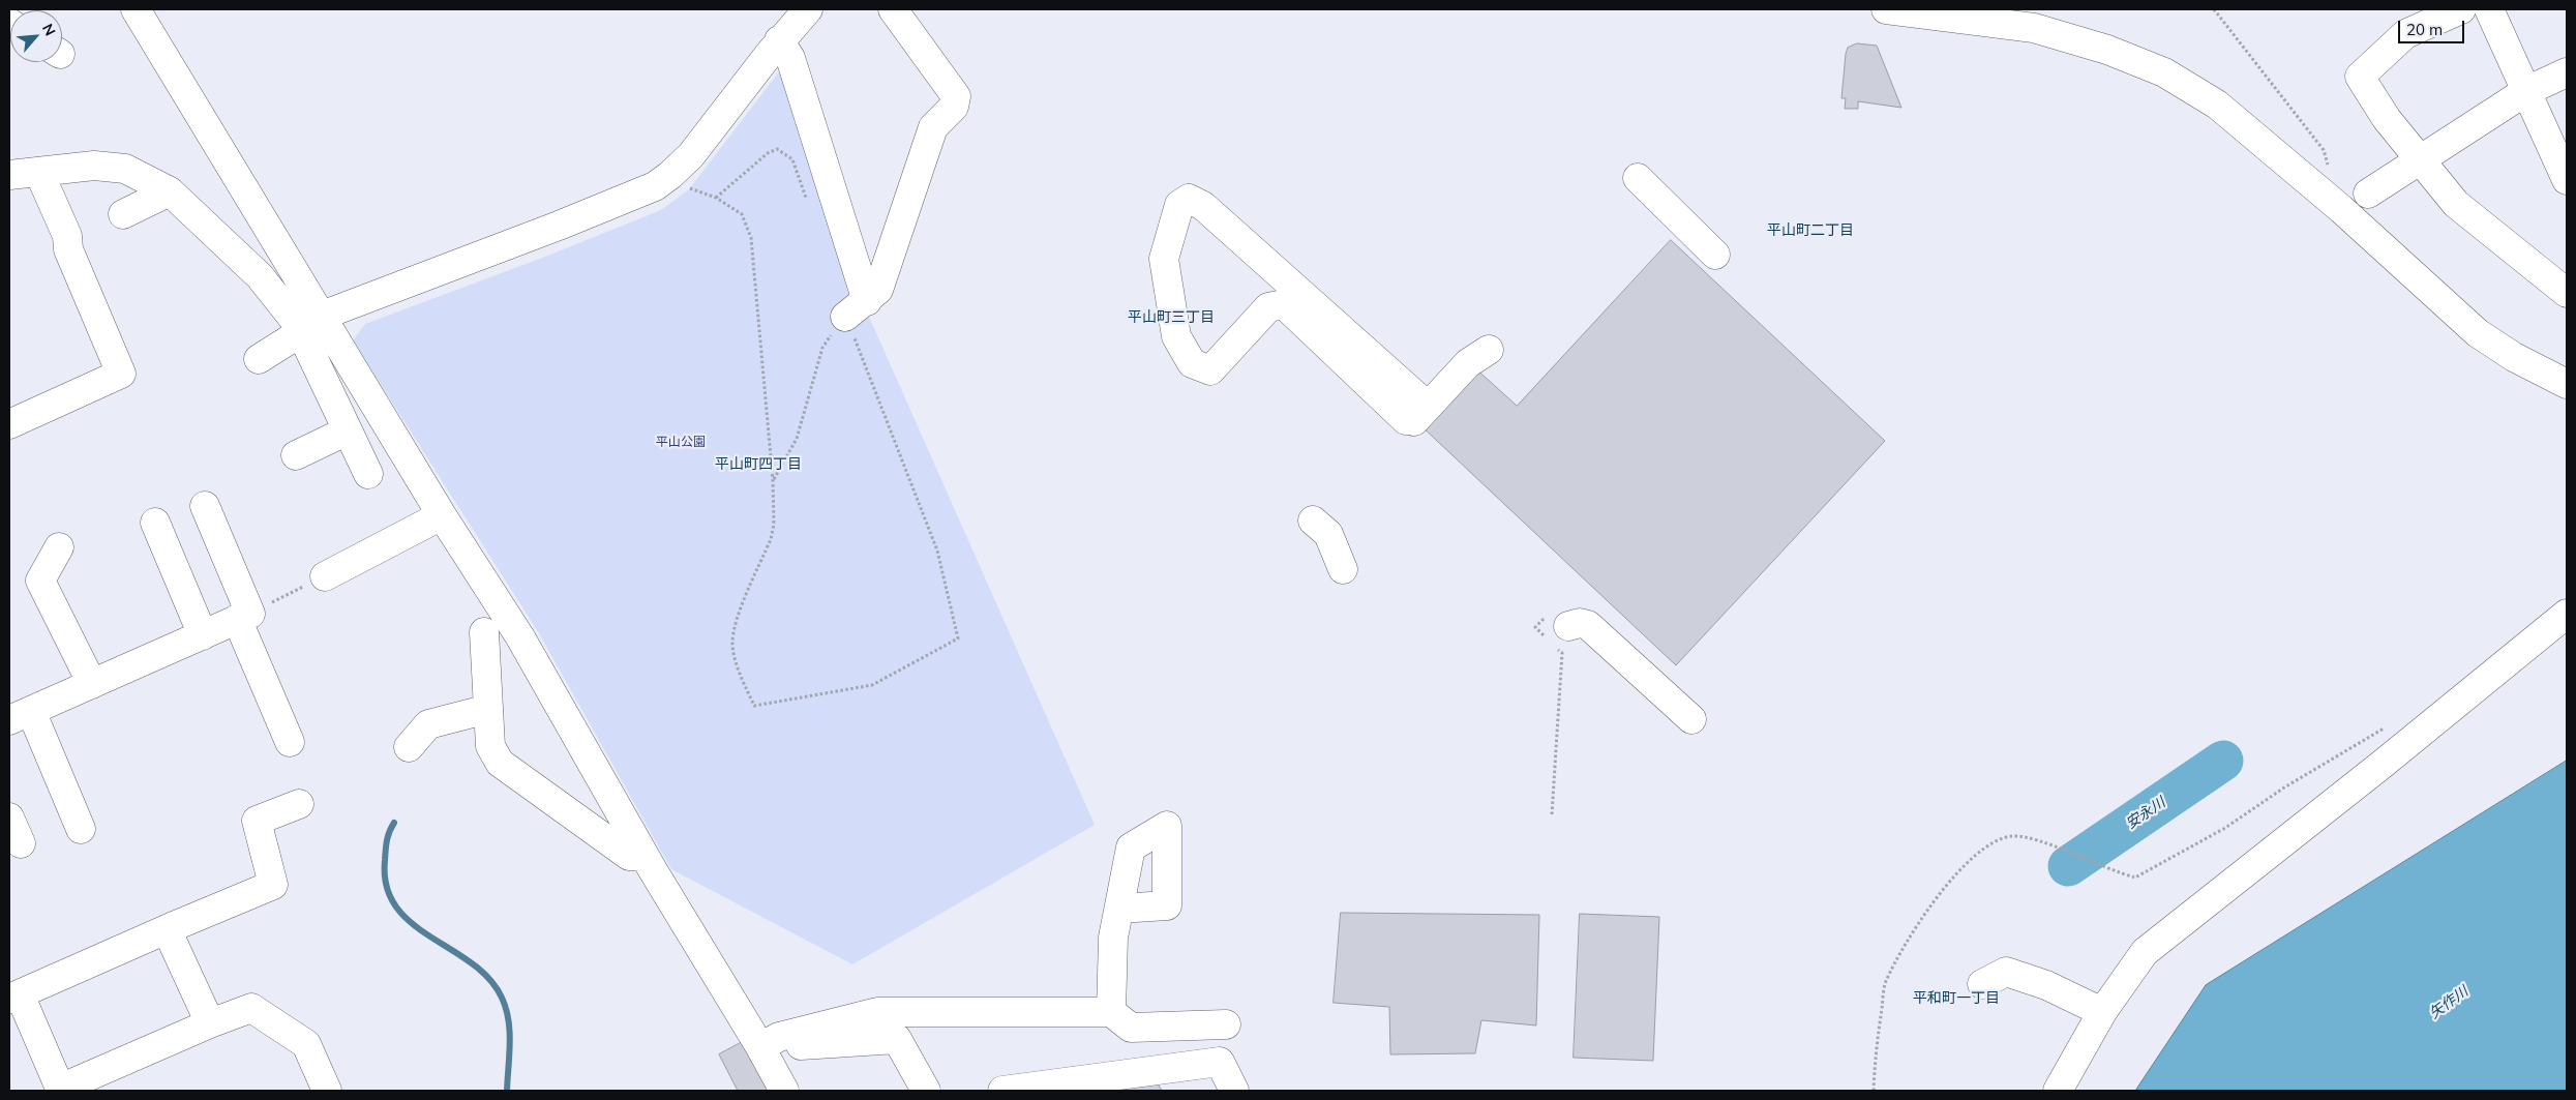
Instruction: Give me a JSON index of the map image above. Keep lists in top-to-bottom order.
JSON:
{
  "districts": [
    "平山町二丁目",
    "平山町三丁目",
    "平山町四丁目",
    "平和町一丁目"
  ],
  "water": ["安永川", "矢作川"],
  "parks": ["平山公園"],
  "scale_bar": "20 m",
  "north": "top right"
}
